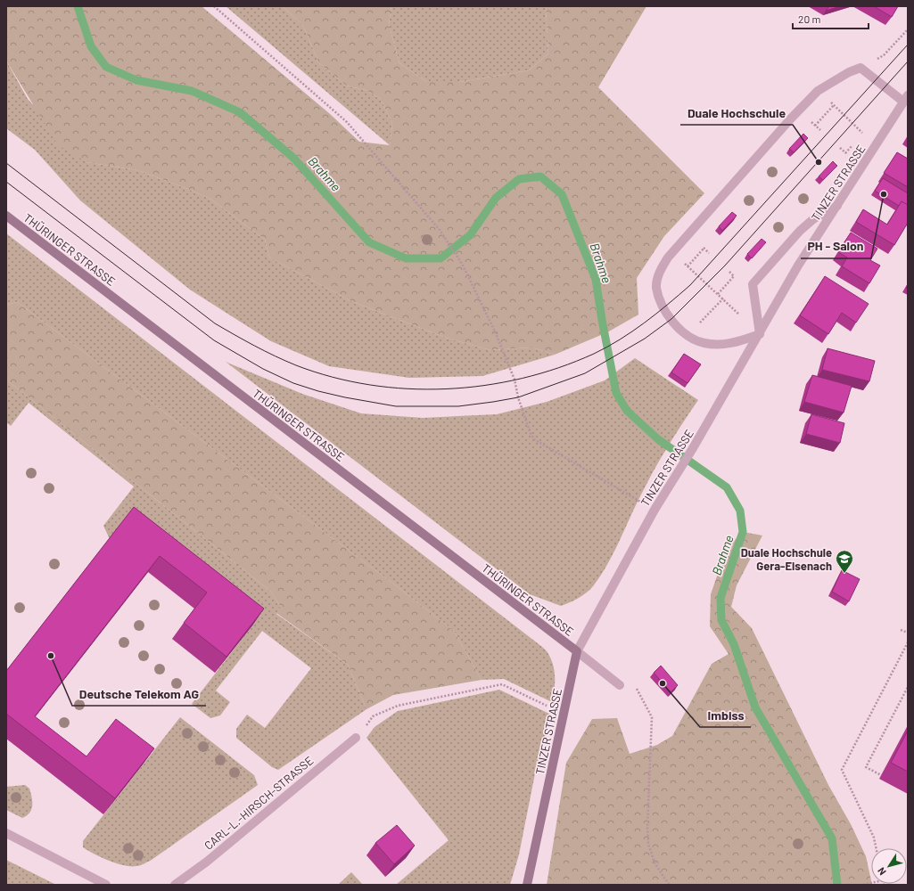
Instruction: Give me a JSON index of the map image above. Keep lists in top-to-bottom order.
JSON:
{
  "streets": {
    "main road": ["TINZER STRASSE", "THÜRINGER STRASSE"],
    "street": ["CARL-L.-HIRSCH-STRASSE"]
  },
  "crossings": [
    ["TINZER STRASSE", "THÜRINGER STRASSE"]
  ],
  "water": ["Brahme"],
  "places": {
    "other": [
      "Duale Hochschule",
      "PH - Salon",
      "Deutsche Telekom AG",
      "Imbiss"
    ],
    "school or university": ["Duale Hochschule Gera-Eisenach"]
  },
  "scale_bar": "20 m",
  "north": "bottom left"
}
